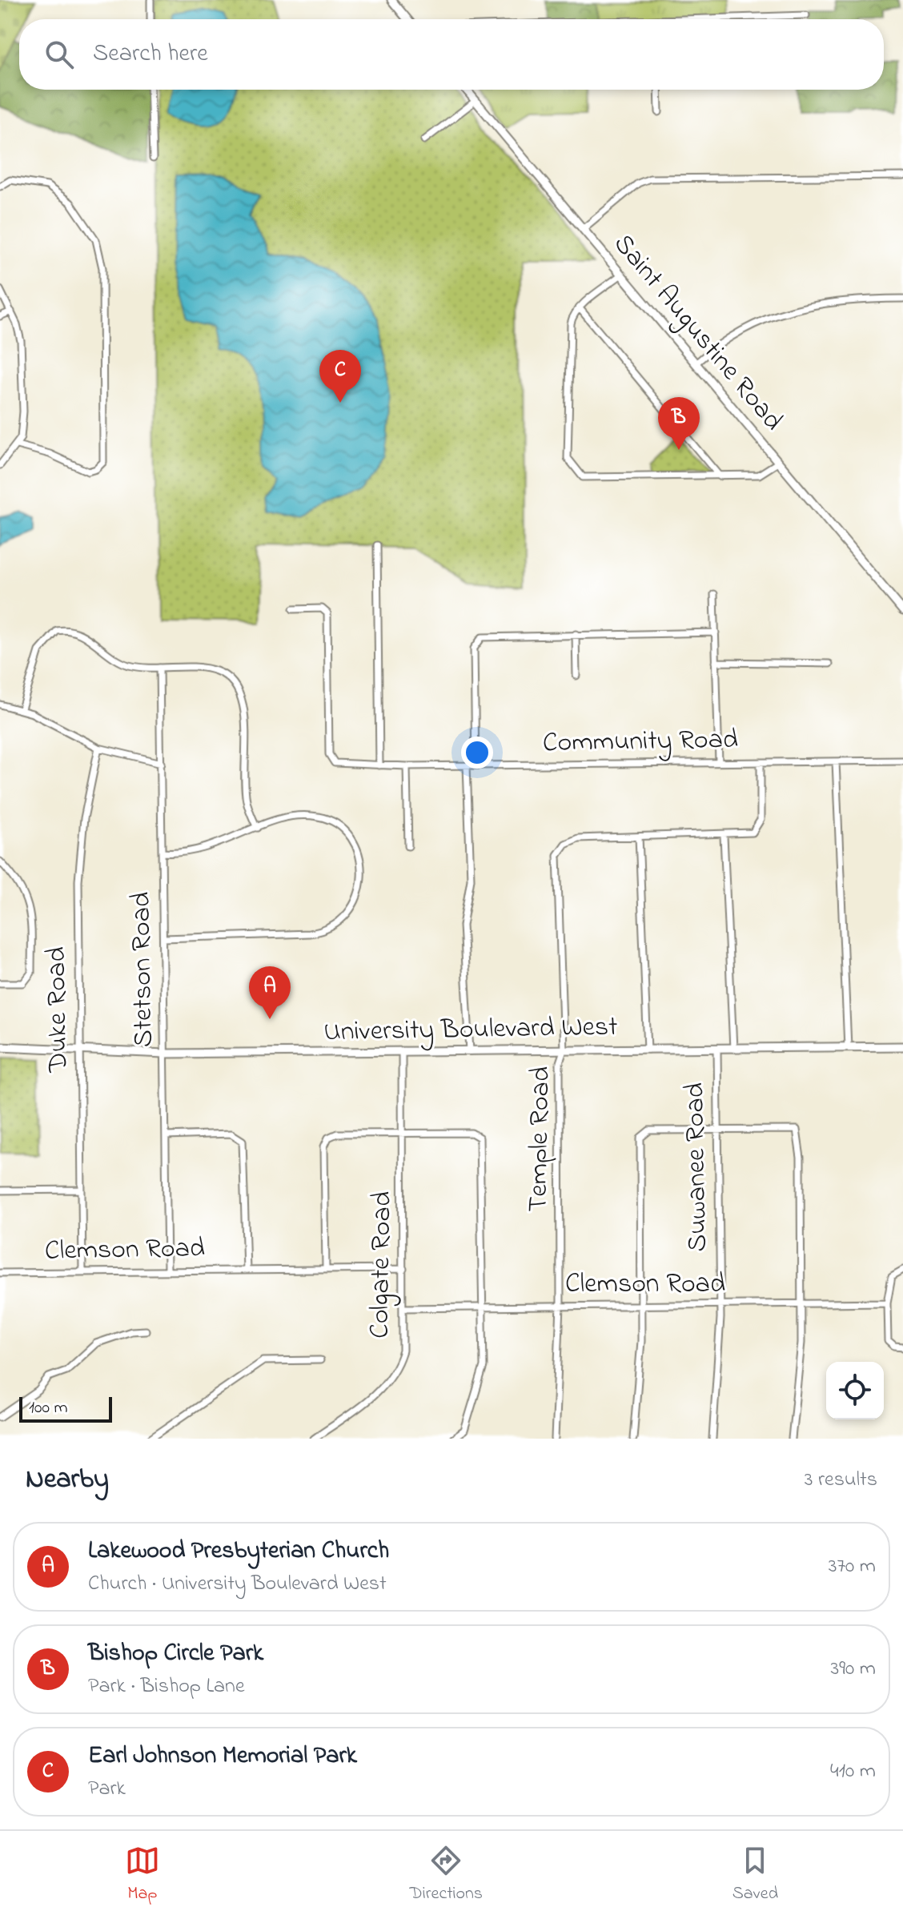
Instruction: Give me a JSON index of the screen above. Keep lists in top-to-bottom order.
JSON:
{
  "streets": {
    "main road": ["Saint Augustine Road", "University Boulevard West"],
    "street": [
      "Community Road",
      "Stetson Road",
      "Duke Road",
      "Temple Road",
      "Suwanee Road",
      "Clemson Road",
      "Colgate Road"
    ]
  },
  "crossings": [
    ["Stetson Road", "University Boulevard West"],
    ["Stetson Road", "Clemson Road"],
    ["Duke Road", "University Boulevard West"],
    ["Duke Road", "Clemson Road"],
    ["University Boulevard West", "Temple Road"],
    ["University Boulevard West", "Suwanee Road"],
    ["University Boulevard West", "Colgate Road"],
    ["Temple Road", "Clemson Road"],
    ["Suwanee Road", "Clemson Road"],
    ["Clemson Road", "Colgate Road"]
  ],
  "scale_bar": "100 m",
  "page": {
    "search": "Search here",
    "pins": ["C", "B", "A"],
    "scale": "100 m",
    "heading": ["Nearby", "3 results"],
    "list": [
      {
        "mark": "A",
        "name": "Lakewood Presbyterian Church",
        "note": "Church · University Boulevard West",
        "value": "370 m"
      },
      {
        "mark": "B",
        "name": "Bishop Circle Park",
        "note": "Park · Bishop Lane",
        "value": "390 m"
      },
      {
        "mark": "C",
        "name": "Earl Johnson Memorial Park",
        "note": "Park",
        "value": "410 m"
      }
    ],
    "nav": ["Map", "Directions", "Saved"]
  }
}
